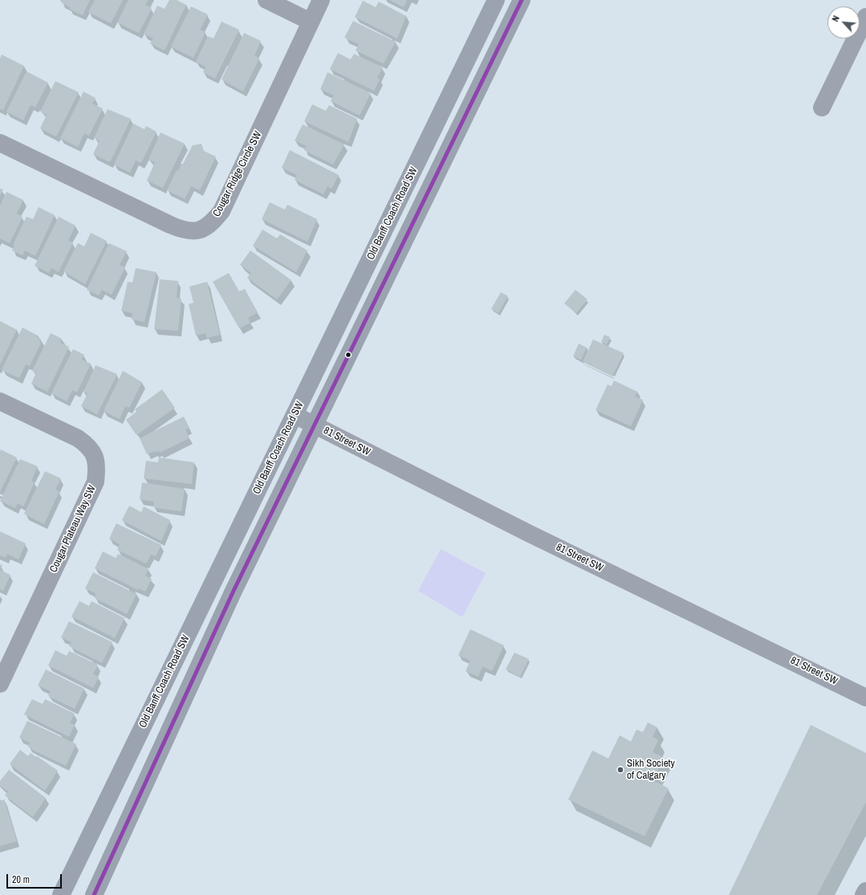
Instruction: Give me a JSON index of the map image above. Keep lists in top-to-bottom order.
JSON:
{
  "streets": {
    "main road": ["Old Banff Coach Road SW"],
    "street": ["Cougar Ridge Circle SW", "81 Street SW", "Cougar Plateau Way SW"]
  },
  "crossings": [
    ["Old Banff Coach Road SW", "81 Street SW"]
  ],
  "places": ["Sikh Society of Calgary"],
  "scale_bar": "20 m",
  "north": "top left"
}
